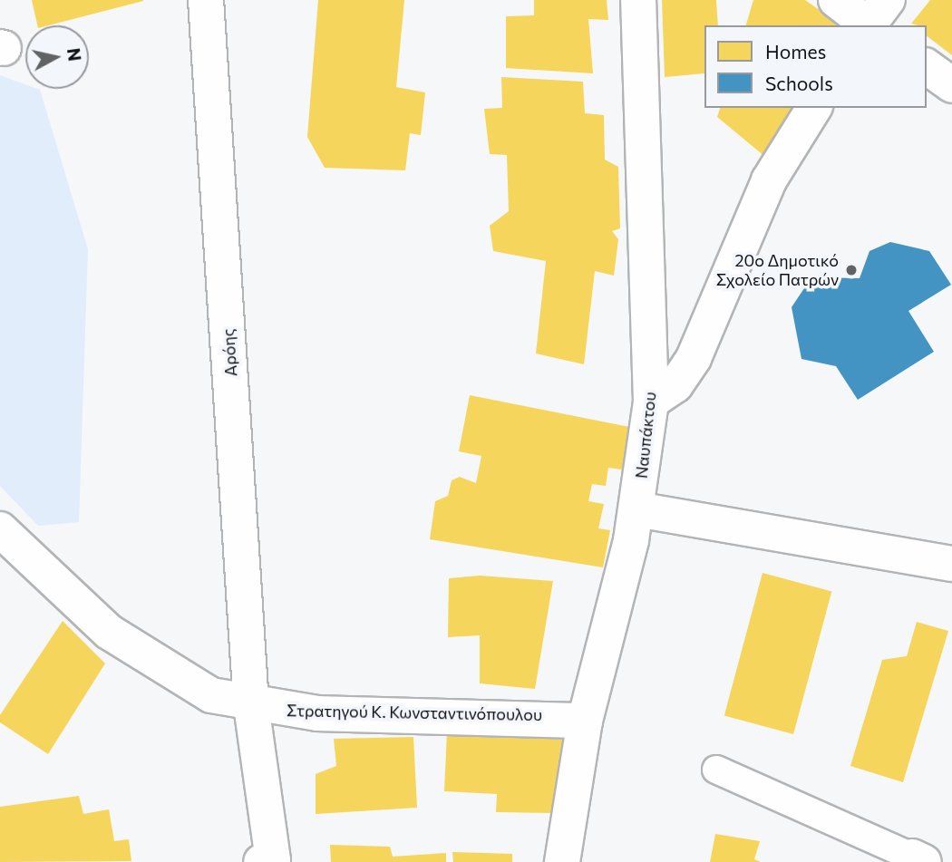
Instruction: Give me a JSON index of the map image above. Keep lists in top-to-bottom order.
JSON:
{
  "streets": {
    "street": ["Αρόης", "Ναυπάκτου", "Στρατηγού Κ. Κωνσταντινόπουλου"]
  },
  "crossings": [
    ["Αρόης", "Στρατηγού Κ. Κωνσταντινόπουλου"],
    ["Ναυπάκτου", "Στρατηγού Κ. Κωνσταντινόπουλου"]
  ],
  "places": ["20ο Δημοτικό Σχολείο Πατρών"],
  "legend": ["Homes", "Schools"],
  "north": "right"
}
